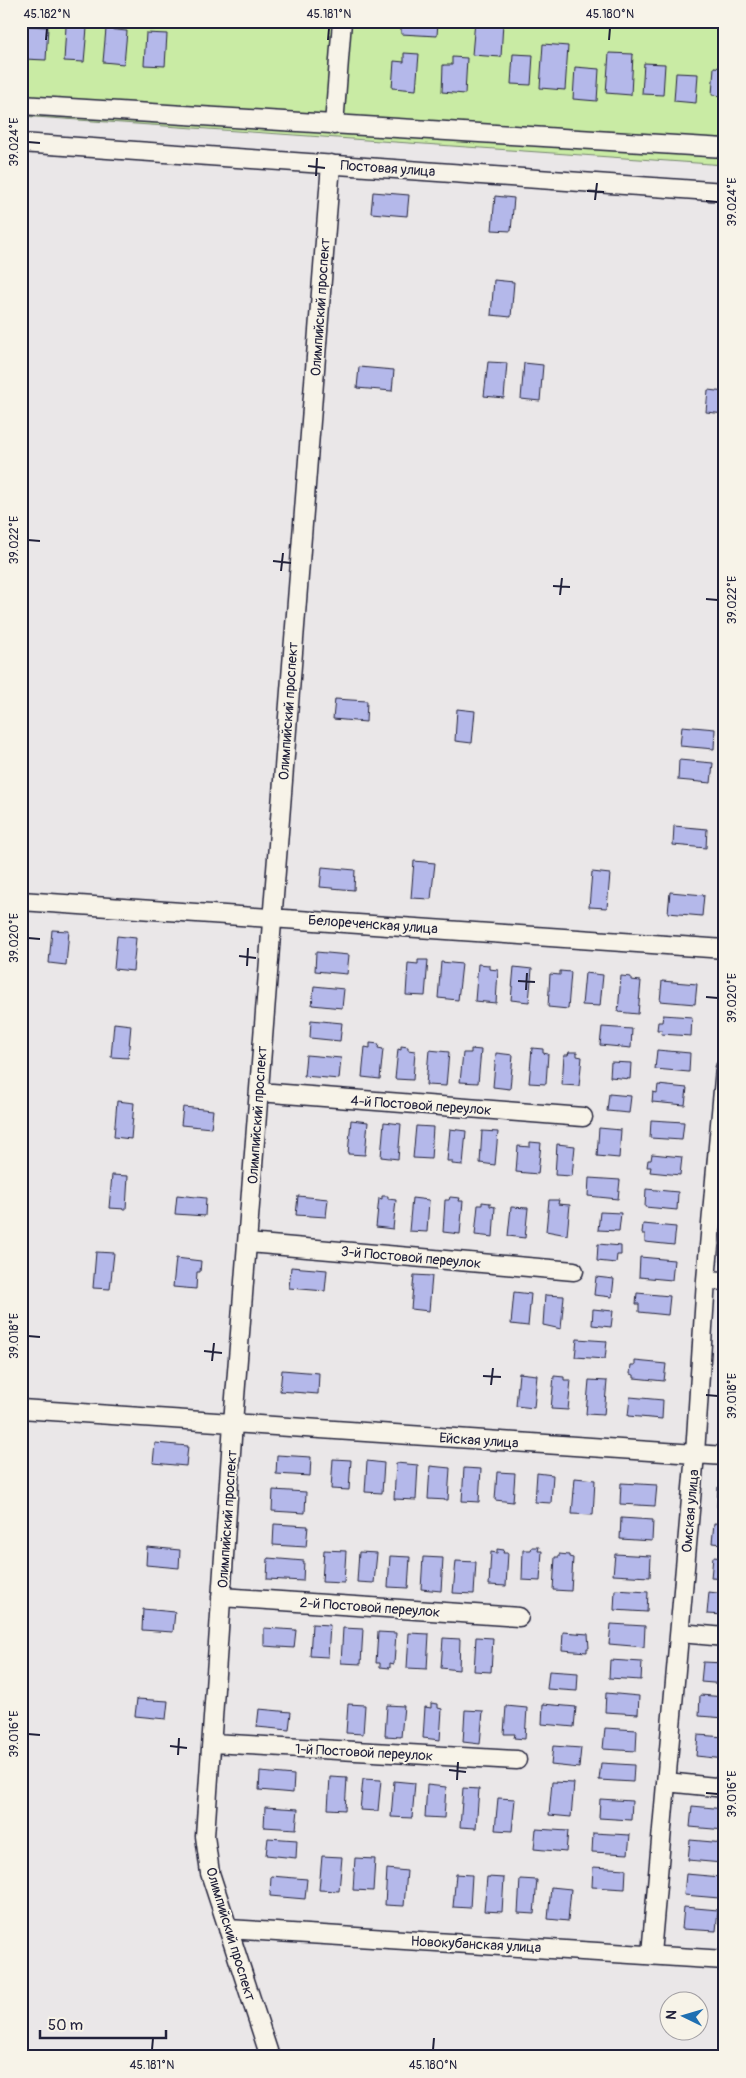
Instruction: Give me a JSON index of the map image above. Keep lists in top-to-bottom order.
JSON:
{
  "streets": {
    "street": [
      "Постовая улица",
      "Олимпийский проспект",
      "Белореченская улица",
      "4-й Постовой переулок",
      "3-й Постовой переулок",
      "Ейская улица",
      "Омская улица",
      "2-й Постовой переулок",
      "1-й Постовой переулок",
      "Новокубанская улица"
    ]
  },
  "crossings": [
    ["Постовая улица", "Олимпийский проспект"],
    ["Олимпийский проспект", "Белореченская улица"],
    ["Олимпийский проспект", "4-й Постовой переулок"],
    ["Олимпийский проспект", "3-й Постовой переулок"],
    ["Олимпийский проспект", "Ейская улица"],
    ["Олимпийский проспект", "2-й Постовой переулок"],
    ["Олимпийский проспект", "1-й Постовой переулок"],
    ["Олимпийский проспект", "Новокубанская улица"],
    ["Ейская улица", "Омская улица"],
    ["Омская улица", "Новокубанская улица"]
  ],
  "scale_bar": "50 m",
  "north": "left",
  "coordinates": [
    "45.182°N",
    "45.181°N",
    "45.180°N",
    "39.024°E",
    "39.022°E",
    "39.020°E",
    "39.018°E",
    "39.016°E"
  ]
}
